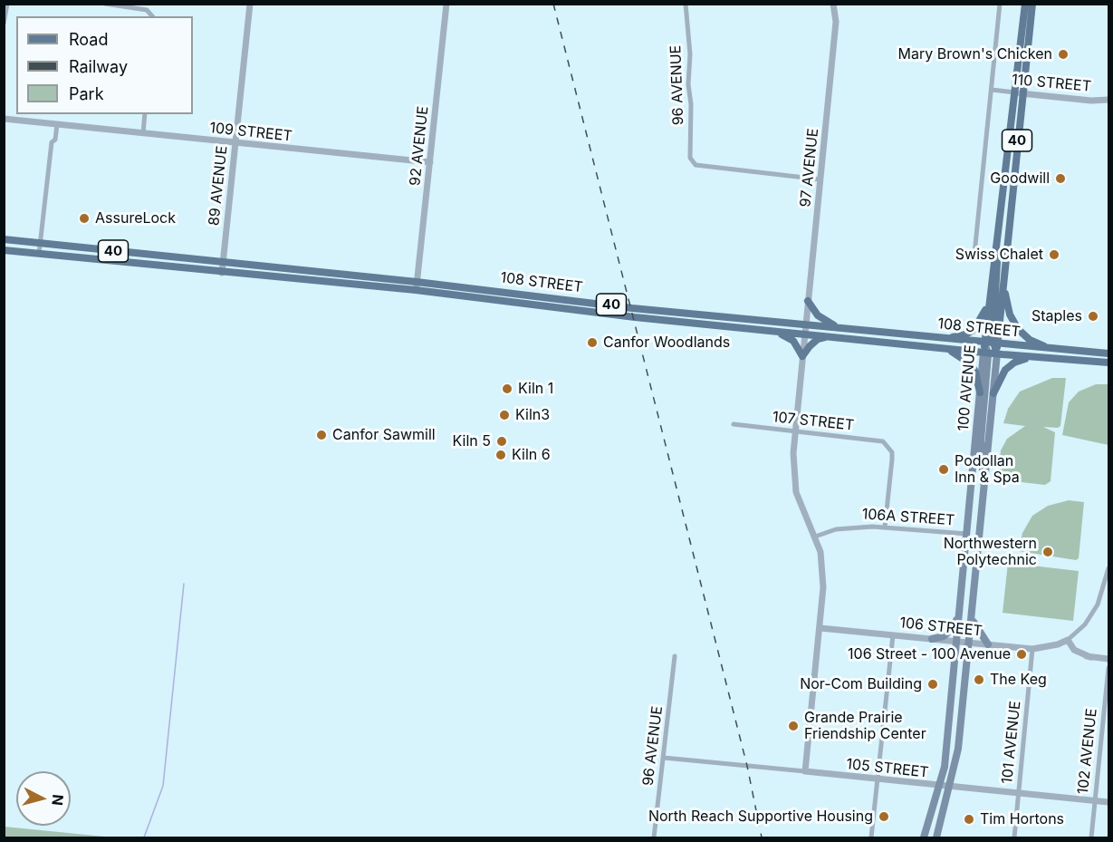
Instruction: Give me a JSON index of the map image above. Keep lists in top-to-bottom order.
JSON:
{
  "streets": {
    "main road": ["40", "108 STREET", "100 AVENUE"],
    "street": [
      "110 STREET",
      "96 AVENUE",
      "109 STREET",
      "92 AVENUE",
      "97 AVENUE",
      "89 AVENUE",
      "107 STREET",
      "106A STREET",
      "106 STREET",
      "101 AVENUE",
      "102 AVENUE",
      "105 STREET"
    ]
  },
  "crossings": [
    ["110 STREET", "100 AVENUE"],
    ["96 AVENUE", "97 AVENUE"],
    ["96 AVENUE", "105 STREET"],
    ["109 STREET", "92 AVENUE"],
    ["109 STREET", "89 AVENUE"],
    ["92 AVENUE", "108 STREET"],
    ["97 AVENUE", "108 STREET"],
    ["97 AVENUE", "107 STREET"],
    ["97 AVENUE", "106A STREET"],
    ["97 AVENUE", "106 STREET"],
    ["97 AVENUE", "105 STREET"],
    ["89 AVENUE", "108 STREET"],
    ["108 STREET", "100 AVENUE"],
    ["100 AVENUE", "106A STREET"],
    ["100 AVENUE", "106 STREET"],
    ["100 AVENUE", "105 STREET"],
    ["107 STREET", "106A STREET"],
    ["106 STREET", "101 AVENUE"],
    ["101 AVENUE", "105 STREET"],
    ["102 AVENUE", "105 STREET"]
  ],
  "places": [
    "Mary Brown's Chicken",
    "Goodwill",
    "AssureLock",
    "Swiss Chalet",
    "Staples",
    "Canfor Woodlands",
    "Kiln 1",
    "Kiln3",
    "Canfor Sawmill",
    "Kiln 5",
    "Kiln 6",
    "Podollan Inn & Spa",
    "Northwestern Polytechnic",
    "106 Street - 100 Avenue",
    "The Keg",
    "Nor-Com Building",
    "Grande Prairie Friendship Center",
    "North Reach Supportive Housing",
    "Tim Hortons"
  ],
  "legend": ["Road", "Railway", "Park"],
  "north": "right"
}
